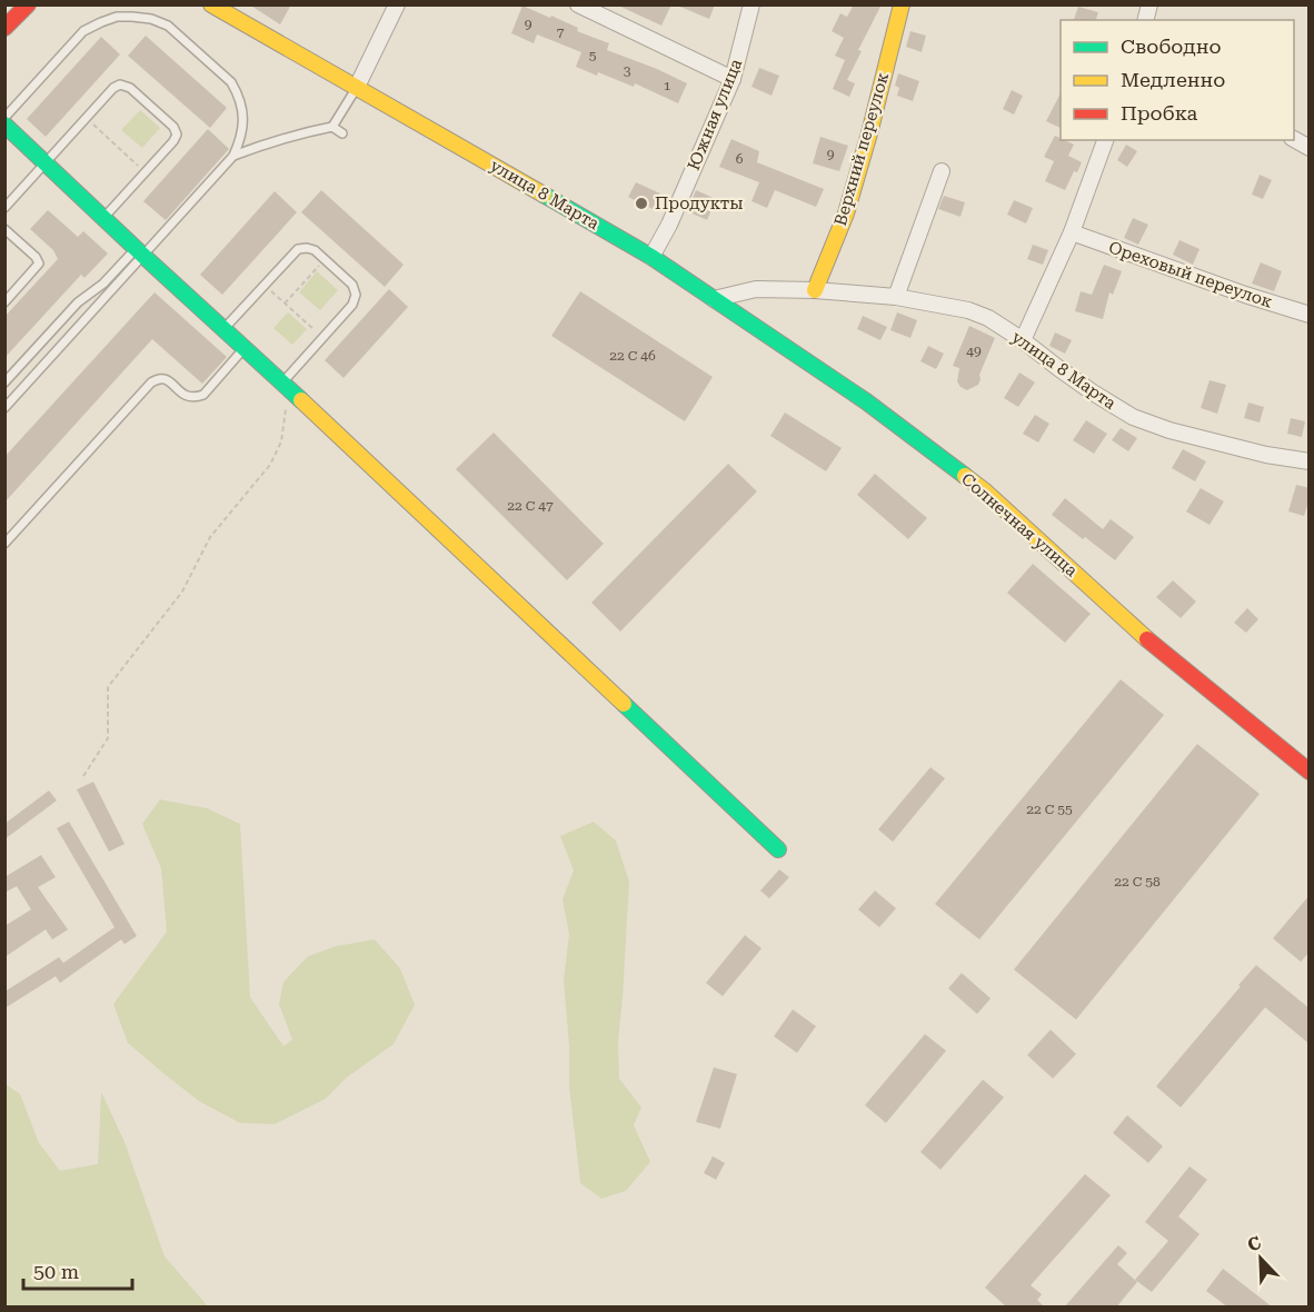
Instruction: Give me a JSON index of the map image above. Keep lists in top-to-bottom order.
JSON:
{
  "streets": {
    "street": [
      "Южная улица",
      "Верхний переулок",
      "улица 8 Марта",
      "Ореховый переулок",
      "Солнечная улица"
    ]
  },
  "crossings": [
    ["Южная улица", "улица 8 Марта"],
    ["Верхний переулок", "улица 8 Марта"],
    ["улица 8 Марта", "Солнечная улица"]
  ],
  "places": ["Продукты"],
  "house_numbers": [
    "9",
    "7",
    "5",
    "3",
    "1",
    "9",
    "6",
    "49",
    "22 С 46",
    "22 С 47",
    "22 С 55",
    "22 С 58"
  ],
  "legend": ["Свободно", "Медленно", "Пробка"],
  "scale_bar": "50 m",
  "north": "top left"
}
